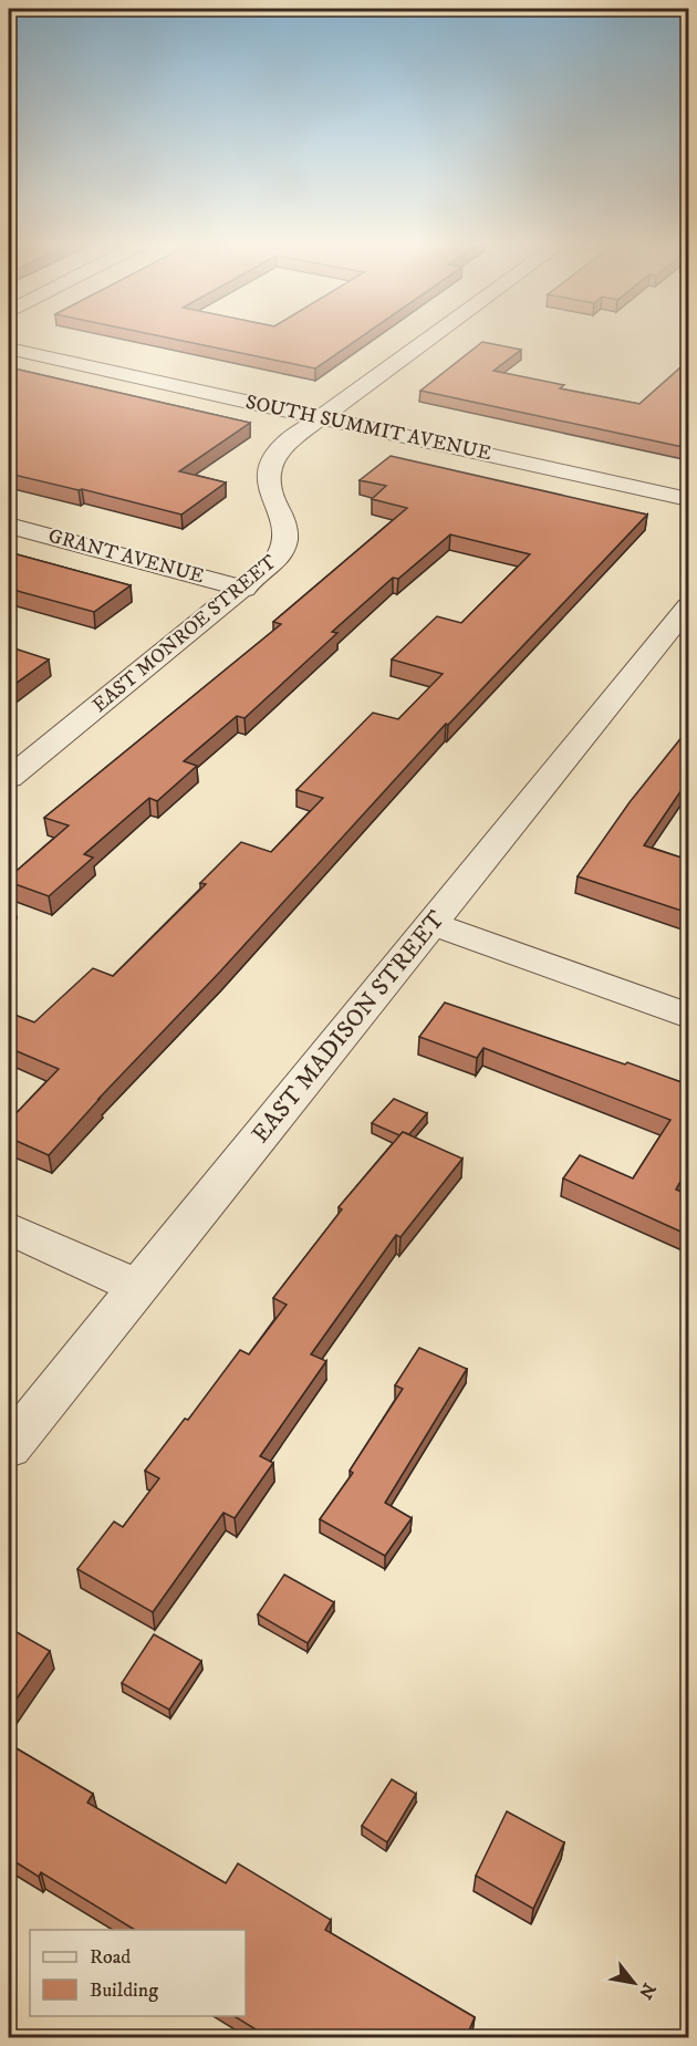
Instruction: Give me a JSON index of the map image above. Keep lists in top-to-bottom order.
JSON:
{
  "streets": {
    "street": [
      "SOUTH SUMMIT AVENUE",
      "GRANT AVENUE",
      "EAST MONROE STREET",
      "EAST MADISON STREET"
    ]
  },
  "crossings": [
    ["SOUTH SUMMIT AVENUE", "EAST MONROE STREET"],
    ["GRANT AVENUE", "EAST MONROE STREET"]
  ],
  "legend": ["Road", "Building"],
  "north": "bottom right"
}
